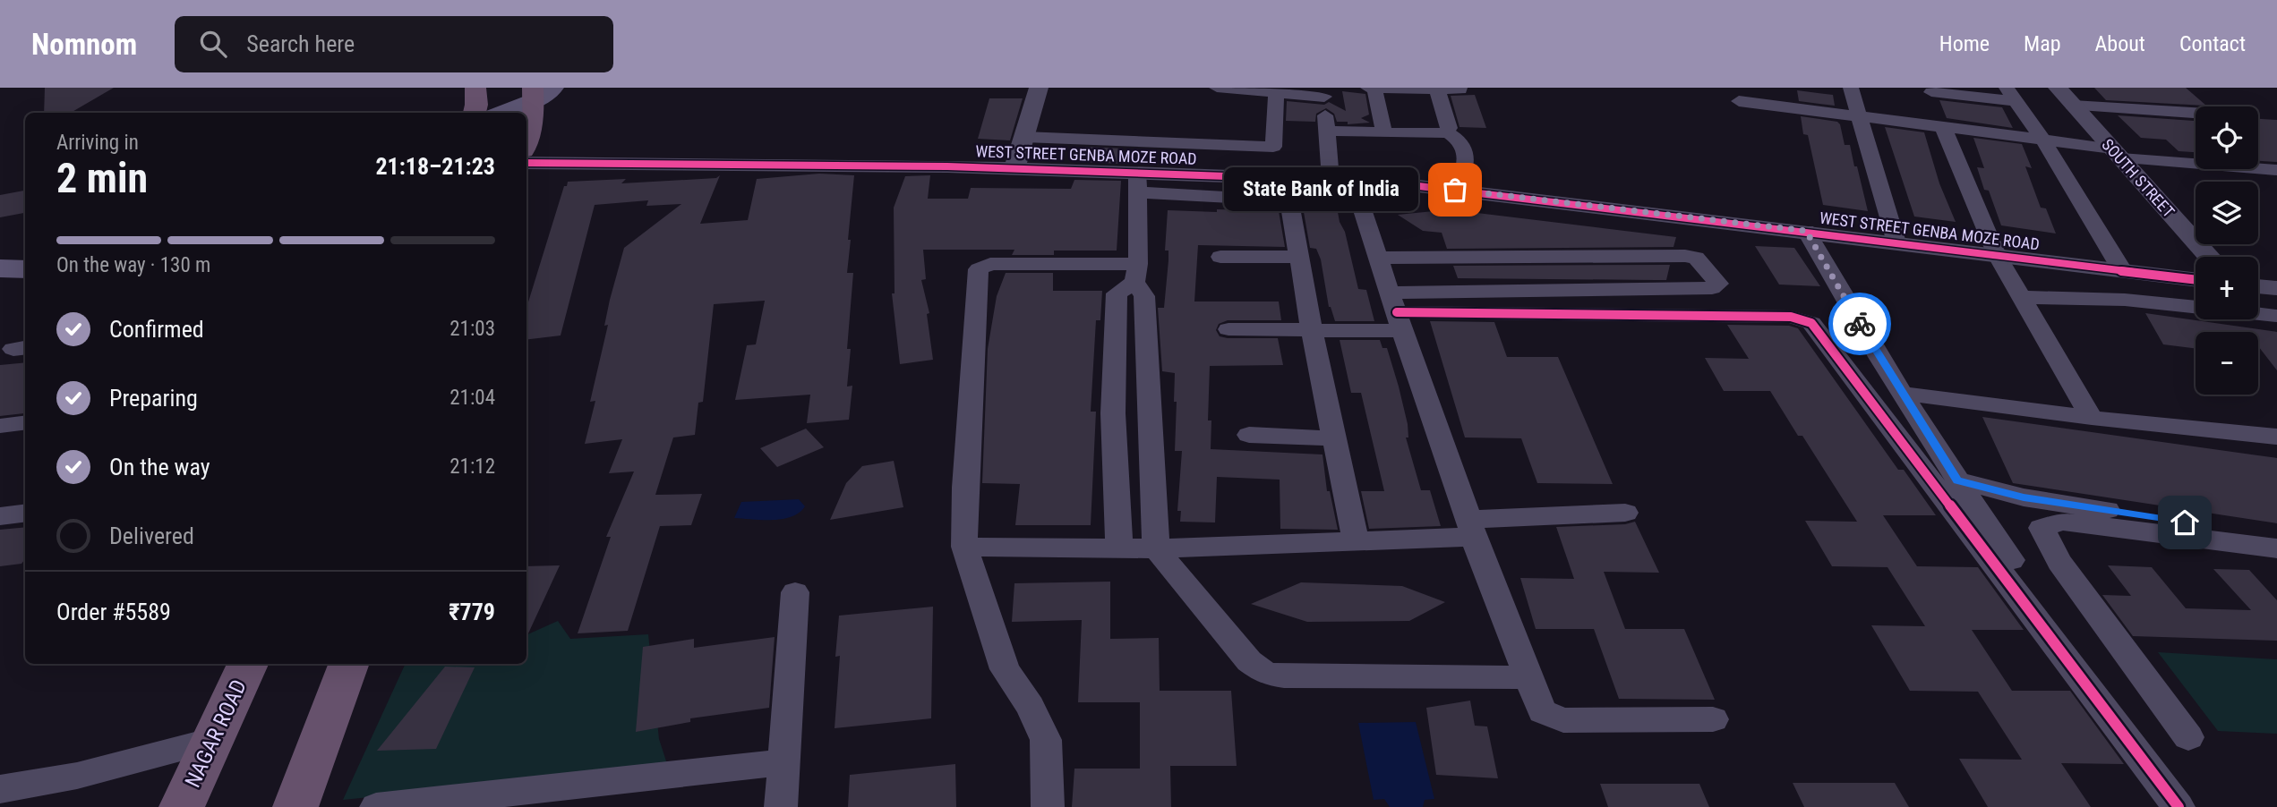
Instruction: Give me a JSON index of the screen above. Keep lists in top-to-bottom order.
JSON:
{
  "streets": {
    "highway": ["NAGAR ROAD"],
    "street": ["WEST STREET GENBA MOZE ROAD", "SOUTH STREET"]
  },
  "places": ["State Bank of India"],
  "page": {
    "header": "Nomnom",
    "search": "Search here",
    "nav": [
      "Home",
      "Map",
      "About",
      "Contact"
    ],
    "map_buttons": ["+", "−"],
    "heading": ["2 min", "Arriving in", "21:18–21:23"],
    "panel": ["Order #5589", "₹779"],
    "bubble": "State Bank of India",
    "bar": "On the way · 130 m",
    "list": [
      ["Confirmed", "21:03"],
      ["Preparing", "21:04"],
      ["On the way", "21:12"],
      "Delivered"
    ]
  }
}
